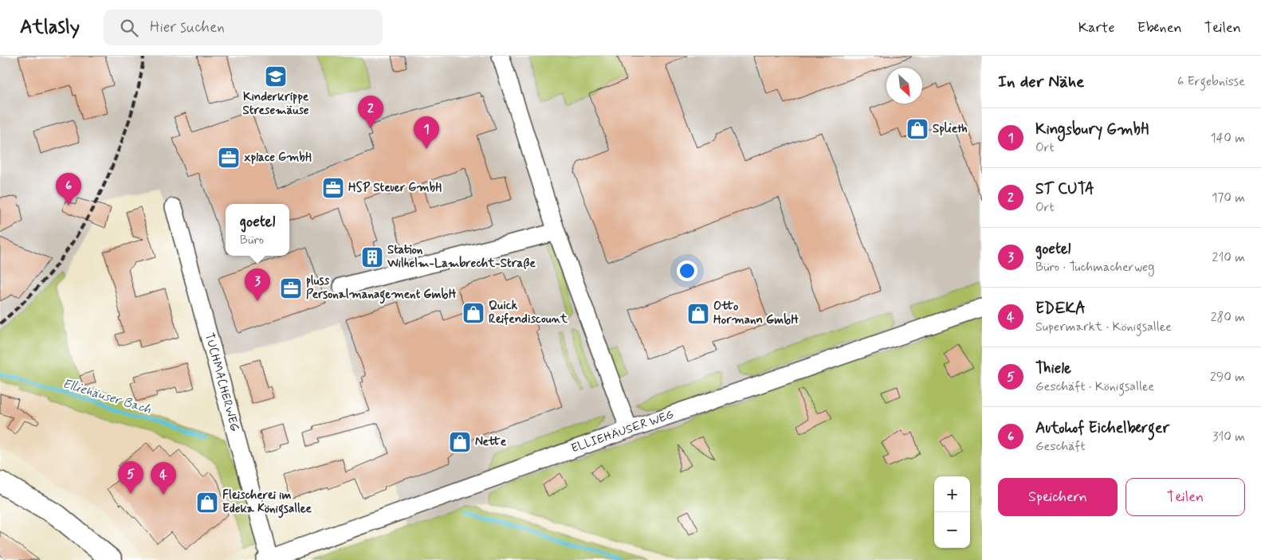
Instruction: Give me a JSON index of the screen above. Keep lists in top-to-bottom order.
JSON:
{
  "streets": {
    "street": ["TUCHMACHERWEG", "ELLIEHÄUSER WEG"]
  },
  "crossings": [
    ["TUCHMACHERWEG", "ELLIEHÄUSER WEG"]
  ],
  "water": ["Elliehäuser Bach"],
  "places": {
    "school or university": ["Kinderkrippe Stresemäuse"],
    "shop": [
      "Splieth",
      "Quick Reifendiscount",
      "Otto Hormann GmbH",
      "Nette",
      "Fleischerei im Edeka Königsallee"
    ],
    "office": ["xplace GmbH", "HSP Steuer GmbH", "pluss Personalmanagement GmbH"],
    "building": ["Station Wilhelm-Lambrecht-Straße"]
  },
  "north": "bottom right",
  "page": {
    "header": "Atlasly",
    "search": "Hier suchen",
    "nav": ["Karte", "Ebenen", "Teilen"],
    "heading": ["In der Nähe", "6 Ergebnisse"],
    "pins": [
      "2",
      "1",
      "6",
      "3",
      "5",
      "4"
    ],
    "list": [
      {
        "mark": "1",
        "name": "Kingsbury GmbH",
        "note": "Ort",
        "value": "140 m"
      },
      {
        "mark": "2",
        "name": "ST CUTA",
        "note": "Ort",
        "value": "170 m"
      },
      {
        "mark": "3",
        "name": "goetel",
        "note": "Büro · Tuchmacherweg",
        "value": "210 m"
      },
      {
        "mark": "4",
        "name": "EDEKA",
        "note": "Supermarkt · Königsallee",
        "value": "280 m"
      },
      {
        "mark": "5",
        "name": "Thiele",
        "note": "Geschäft · Königsallee",
        "value": "290 m"
      },
      {
        "mark": "6",
        "name": "Autohof Eichelberger",
        "note": "Geschäft",
        "value": "310 m"
      }
    ],
    "popup": ["goetel", "Büro"],
    "buttons": ["Speichern", "Teilen"],
    "map_buttons": ["+", "−"]
  }
}
